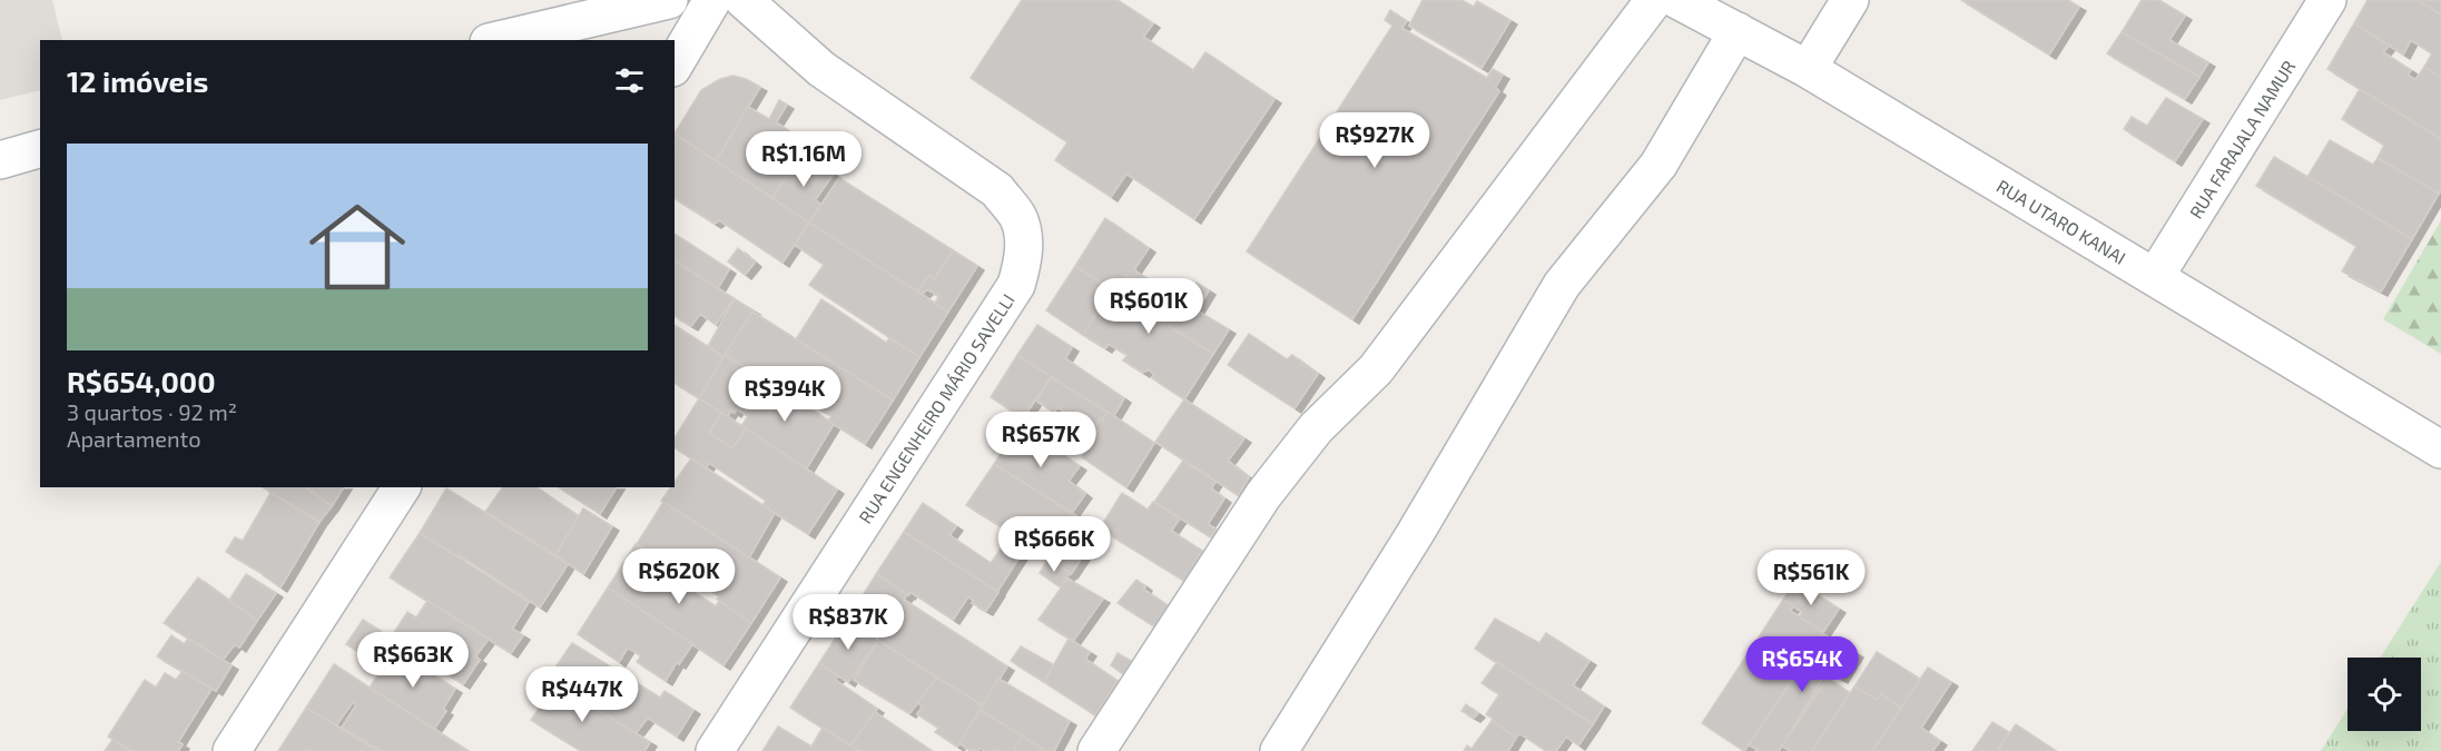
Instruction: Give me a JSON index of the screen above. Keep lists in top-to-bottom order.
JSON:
{
  "streets": {
    "street": ["RUA FARAJALA NAMUR", "RUA UTARO KANAI", "RUA ENGENHEIRO MÁRIO SAVELLI"]
  },
  "crossings": [
    ["RUA FARAJALA NAMUR", "RUA UTARO KANAI"]
  ],
  "page": {
    "heading": "12 imóveis",
    "price": [
      "R$927K",
      "R$1.16M",
      "R$601K",
      "R$394K",
      "R$657K",
      "R$666K",
      "R$620K",
      "R$561K",
      "R$837K",
      "R$663K",
      "R$654K",
      "R$447K"
    ],
    "list": [
      {
        "name": "R$654,000",
        "note": "3 quartos · 92 m² · Apartamento"
      }
    ]
  }
}
